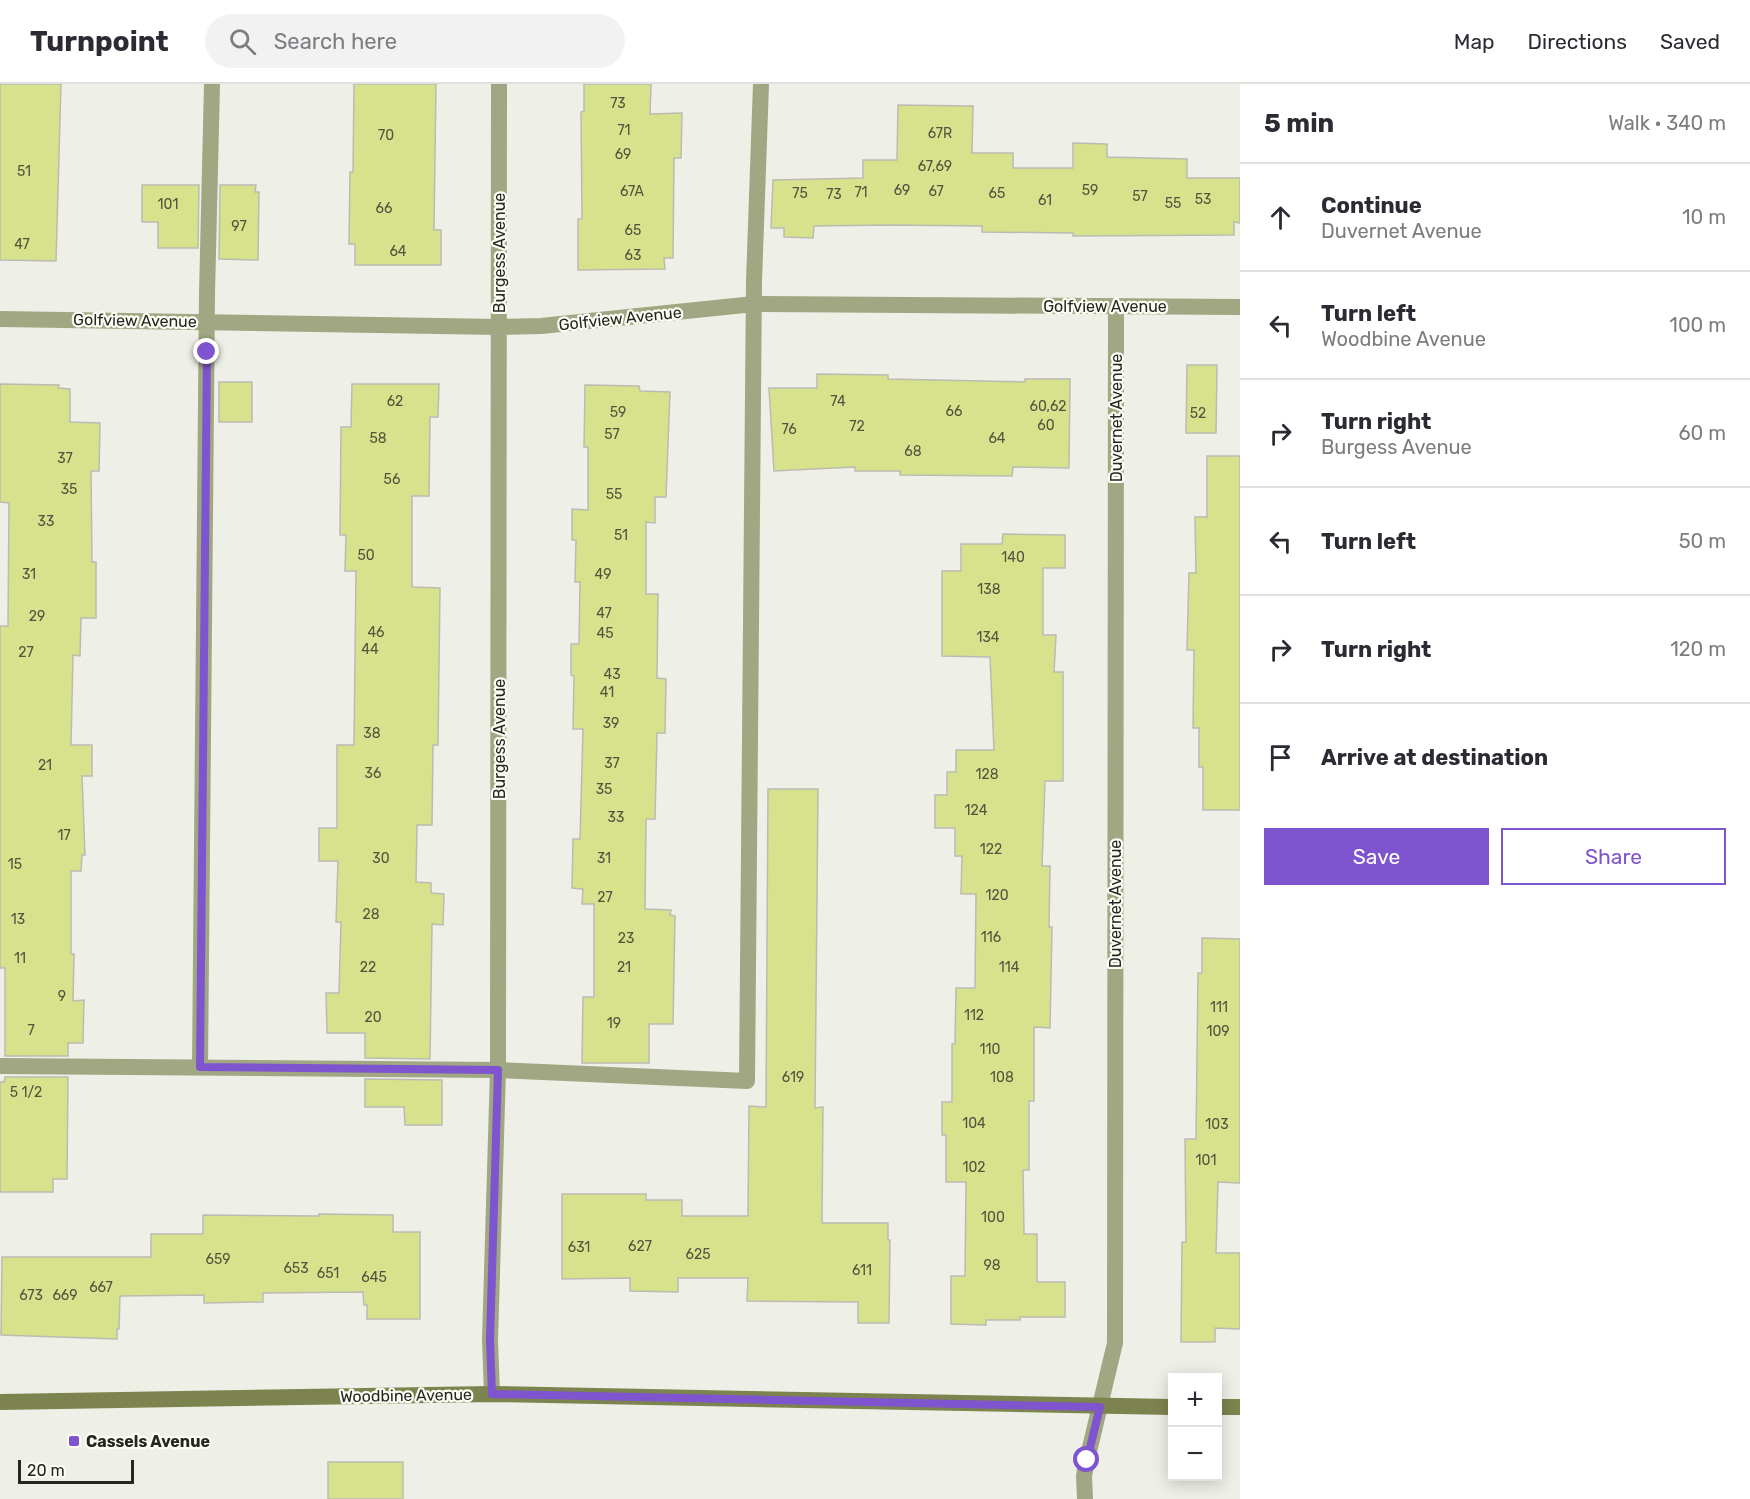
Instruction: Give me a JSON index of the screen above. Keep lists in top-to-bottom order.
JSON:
{
  "streets": {
    "main road": ["Woodbine Avenue"],
    "street": ["Burgess Avenue", "Golfview Avenue", "Duvernet Avenue"]
  },
  "crossings": [
    ["Burgess Avenue", "Golfview Avenue"],
    ["Burgess Avenue", "Woodbine Avenue"],
    ["Golfview Avenue", "Duvernet Avenue"],
    ["Duvernet Avenue", "Woodbine Avenue"]
  ],
  "places": {
    "transit": ["Cassels Avenue"]
  },
  "house_numbers": [
    "73",
    "71",
    "67R",
    "70",
    "69",
    "67,69",
    "51",
    "69",
    "59",
    "67A",
    "67",
    "71",
    "75",
    "65",
    "73",
    "57",
    "53",
    "61",
    "55",
    "101",
    "66",
    "97",
    "65",
    "47",
    "64",
    "63",
    "62",
    "74",
    "60,62",
    "66",
    "59",
    "52",
    "60",
    "72",
    "76",
    "57",
    "58",
    "64",
    "68",
    "37",
    "56",
    "35",
    "55",
    "33",
    "51",
    "50",
    "140",
    "31",
    "49",
    "138",
    "47",
    "29",
    "46",
    "45",
    "134",
    "44",
    "27",
    "43",
    "41",
    "39",
    "38",
    "37",
    "21",
    "36",
    "128",
    "35",
    "124",
    "33",
    "17",
    "122",
    "30",
    "31",
    "15",
    "120",
    "27",
    "28",
    "13",
    "116",
    "23",
    "11",
    "22",
    "21",
    "114",
    "9",
    "111",
    "112",
    "20",
    "19",
    "7",
    "109",
    "110",
    "619",
    "108",
    "5 1/2",
    "104",
    "103",
    "101",
    "102",
    "100",
    "627",
    "631",
    "625",
    "659",
    "98",
    "653",
    "611",
    "651",
    "645",
    "667",
    "673",
    "669"
  ],
  "scale_bar": "20 m",
  "page": {
    "header": "Turnpoint",
    "search": "Search here",
    "nav": ["Map", "Directions", "Saved"],
    "heading": ["5 min", "Walk · 340 m"],
    "list": [
      ["Continue", "Duvernet Avenue", "10 m"],
      ["Turn left", "Woodbine Avenue", "100 m"],
      ["Turn right", "Burgess Avenue", "60 m"],
      ["Turn left", "50 m"],
      ["Turn right", "120 m"],
      "Arrive at destination"
    ],
    "buttons": ["Save", "Share"],
    "map_buttons": ["+", "−"],
    "scale": "20 m"
  }
}
